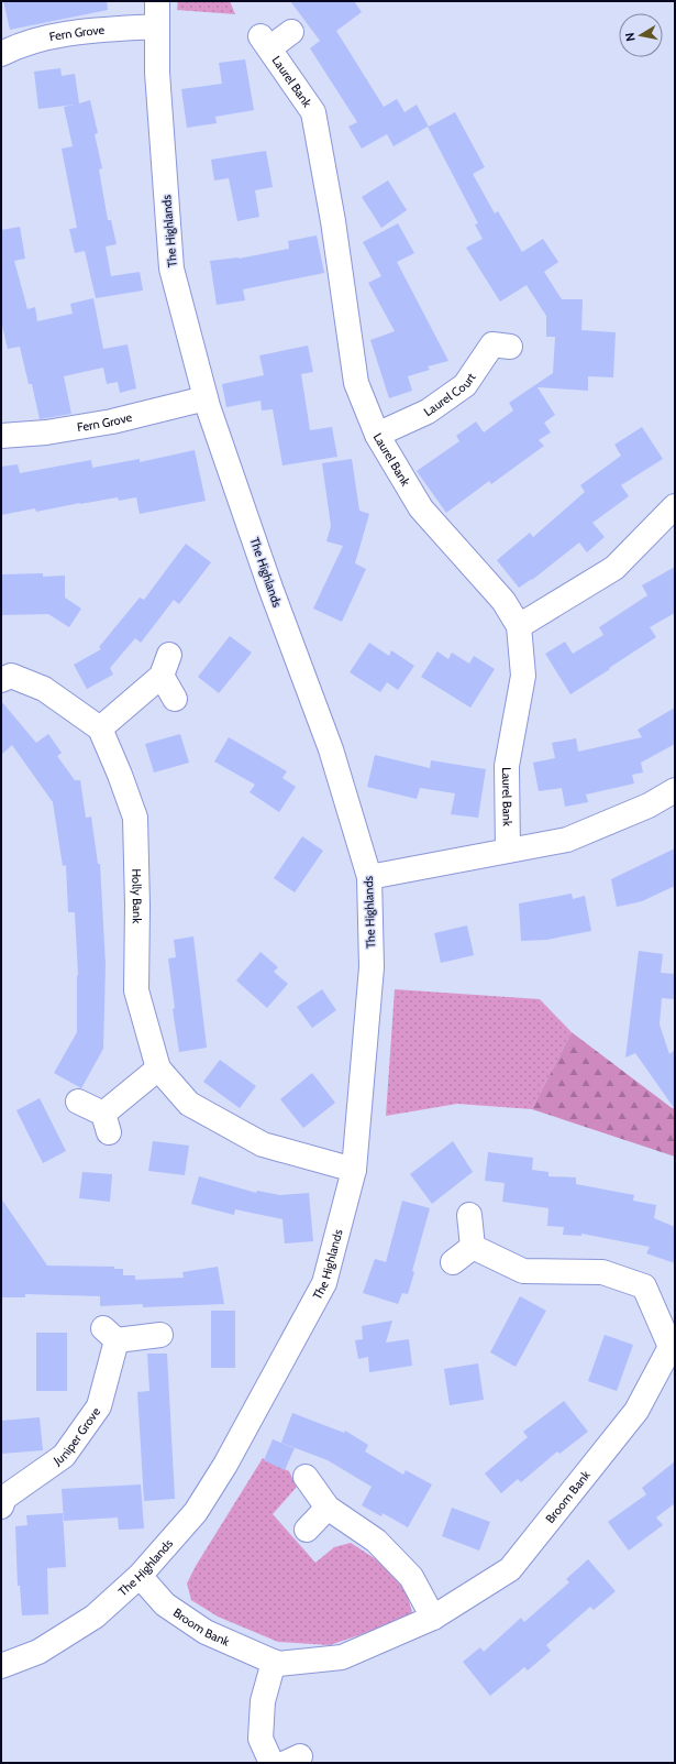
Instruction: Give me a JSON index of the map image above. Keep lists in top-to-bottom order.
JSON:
{
  "streets": {
    "street": [
      "Fern Grove",
      "Laurel Bank",
      "The Highlands",
      "Laurel Court",
      "Holly Bank",
      "Juniper Grove",
      "Broom Bank"
    ]
  },
  "crossings": [
    ["Fern Grove", "The Highlands"],
    ["Laurel Bank", "Laurel Court"],
    ["The Highlands", "Holly Bank"],
    ["The Highlands", "Broom Bank"]
  ],
  "north": "left"
}
